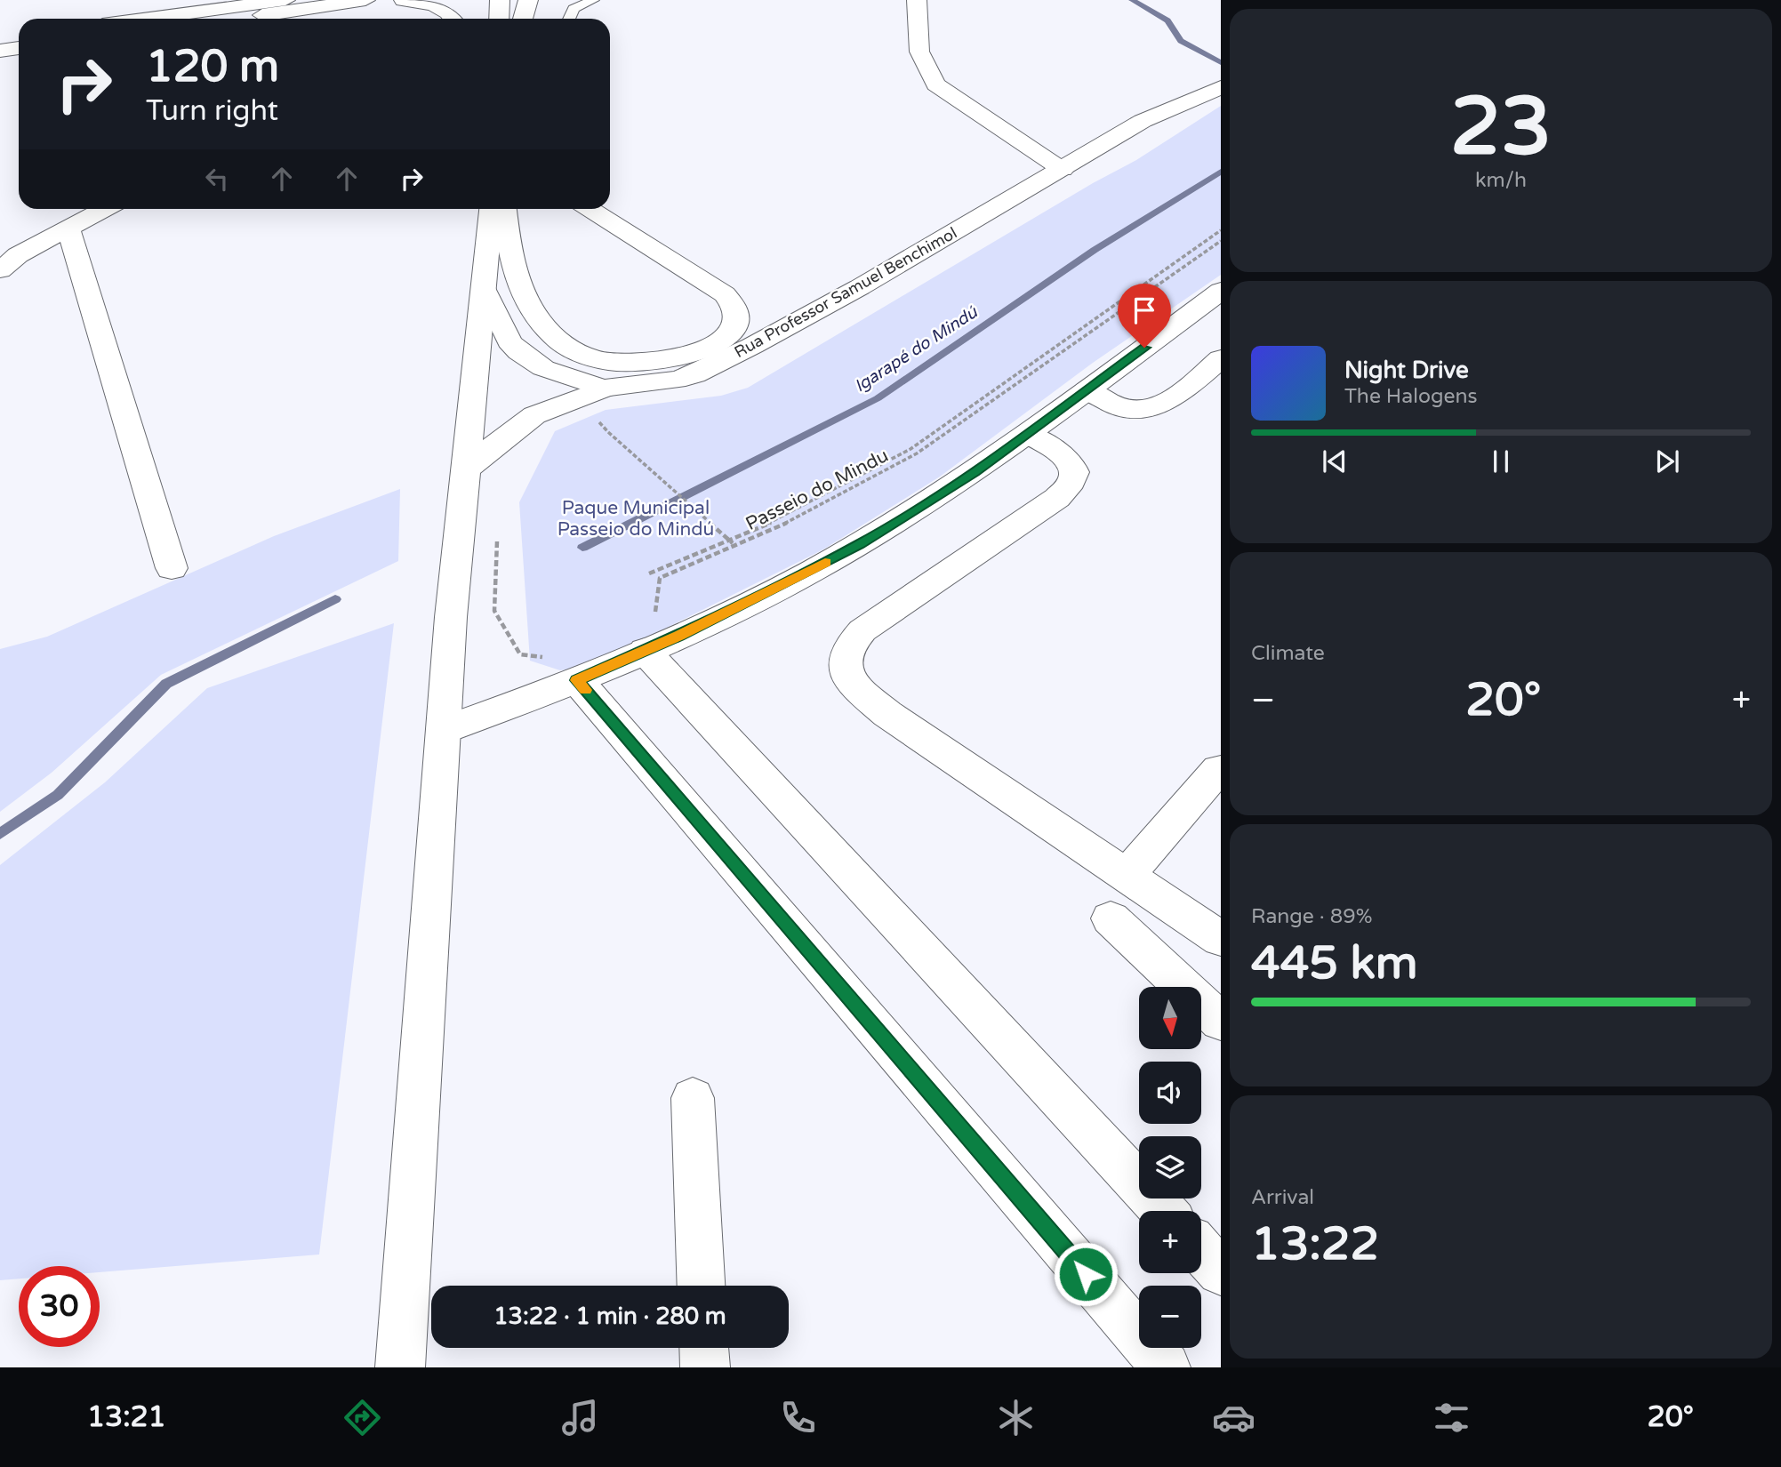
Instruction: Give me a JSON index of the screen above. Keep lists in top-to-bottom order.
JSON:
{
  "streets": {
    "street": ["Rua Professor Samuel Benchimol"],
    "path": ["Passeio do Mindu"]
  },
  "water": ["Igarapé do Mindú"],
  "parks": ["Paque Municipal Passeio do Mindú"],
  "north": "bottom",
  "page": {
    "tile": [
      ["23", "km/h"],
      "Climate",
      ["Range · 89%", "445 km"],
      ["Arrival", "13:22"]
    ],
    "turn": ["120 m", "Turn right"],
    "song": ["Night Drive", "The Halogens"],
    "heat": ["−", "20°", "+"],
    "map_buttons": ["+", "−"],
    "limit": "30",
    "trip": "13:22 · 1 min · 280 m",
    "tabs": ["13:21", "20°"]
  }
}
